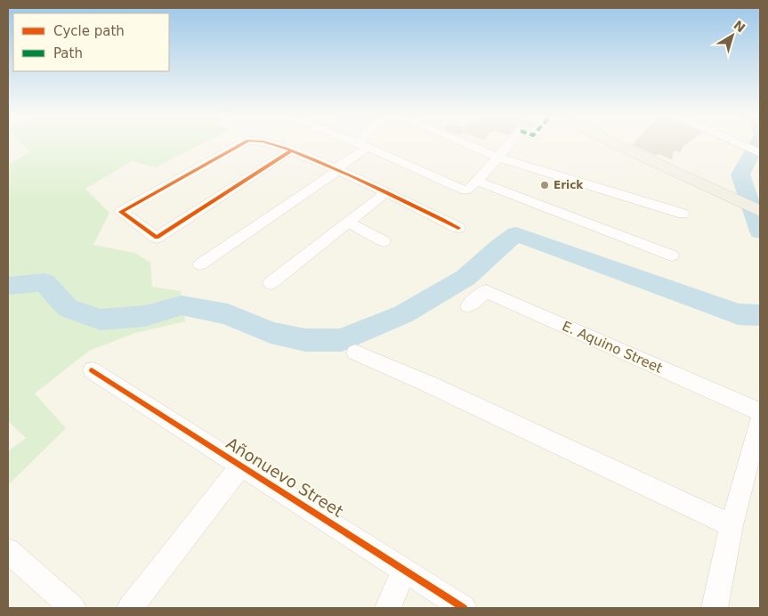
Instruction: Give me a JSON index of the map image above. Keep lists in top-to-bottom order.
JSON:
{
  "streets": {
    "street": ["E. Aquino Street", "Añonuevo Street"]
  },
  "places": ["Erick"],
  "legend": ["Cycle path", "Path"],
  "north": "top right"
}
